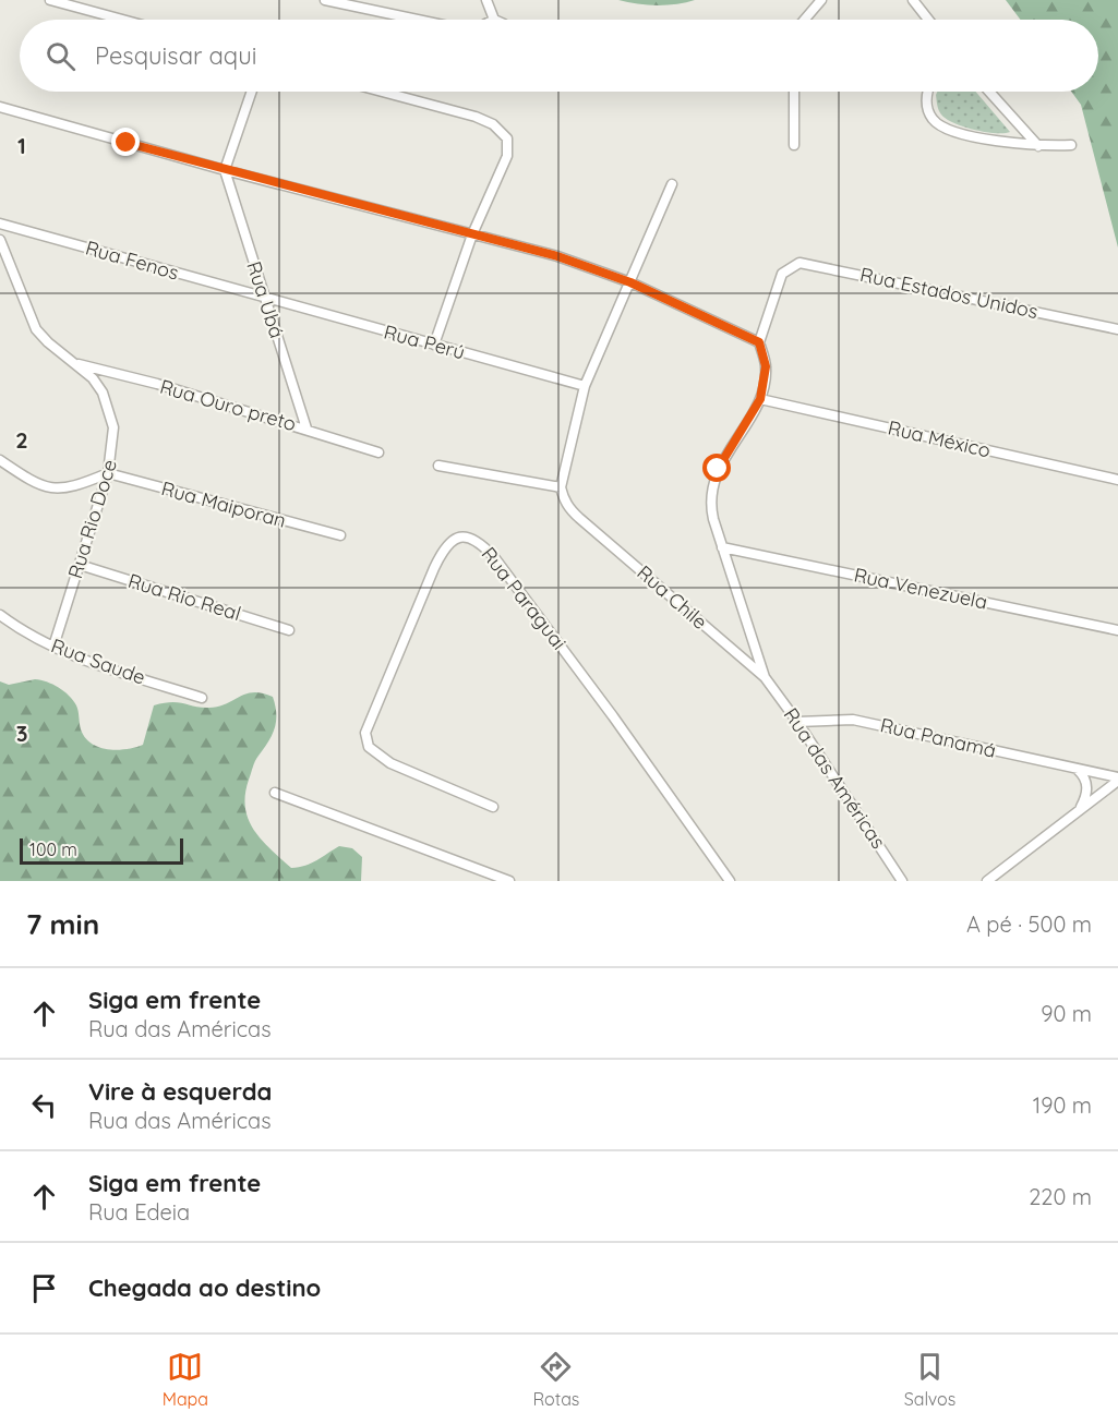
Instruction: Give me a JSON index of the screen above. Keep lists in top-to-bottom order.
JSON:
{
  "streets": {
    "street": [
      "Rua Fenos",
      "Rua Estados Unidos",
      "Rua Ubá",
      "Rua Perú",
      "Rua Ouro preto",
      "Rua México",
      "Rua Maiporan",
      "Rua Rio Doce",
      "Rua Venezuela",
      "Rua Rio Real",
      "Rua Chile",
      "Rua Paraguai",
      "Rua Saude",
      "Rua Panamá",
      "Rua das Américas"
    ]
  },
  "crossings": [
    ["Rua Fenos", "Rua Ubá"],
    ["Rua Fenos", "Rua Perú"],
    ["Rua Ubá", "Rua Perú"],
    ["Rua Ubá", "Rua Ouro preto"],
    ["Rua Ouro preto", "Rua Rio Doce"],
    ["Rua Maiporan", "Rua Rio Doce"],
    ["Rua Rio Doce", "Rua Rio Real"],
    ["Rua Rio Doce", "Rua Saude"],
    ["Rua Chile", "Rua das Américas"],
    ["Rua Panamá", "Rua das Américas"]
  ],
  "scale_bar": "100 m",
  "page": {
    "search": "Pesquisar aqui",
    "scale": "100 m",
    "heading": ["7 min", "A pé · 500 m"],
    "list": [
      ["Siga em frente", "Rua das Américas", "90 m"],
      ["Vire à esquerda", "Rua das Américas", "190 m"],
      ["Siga em frente", "Rua Edeia", "220 m"],
      "Chegada ao destino"
    ],
    "nav": ["Mapa", "Rotas", "Salvos"]
  },
  "grid": {
    "rows": ["1", "2", "3"]
  }
}
